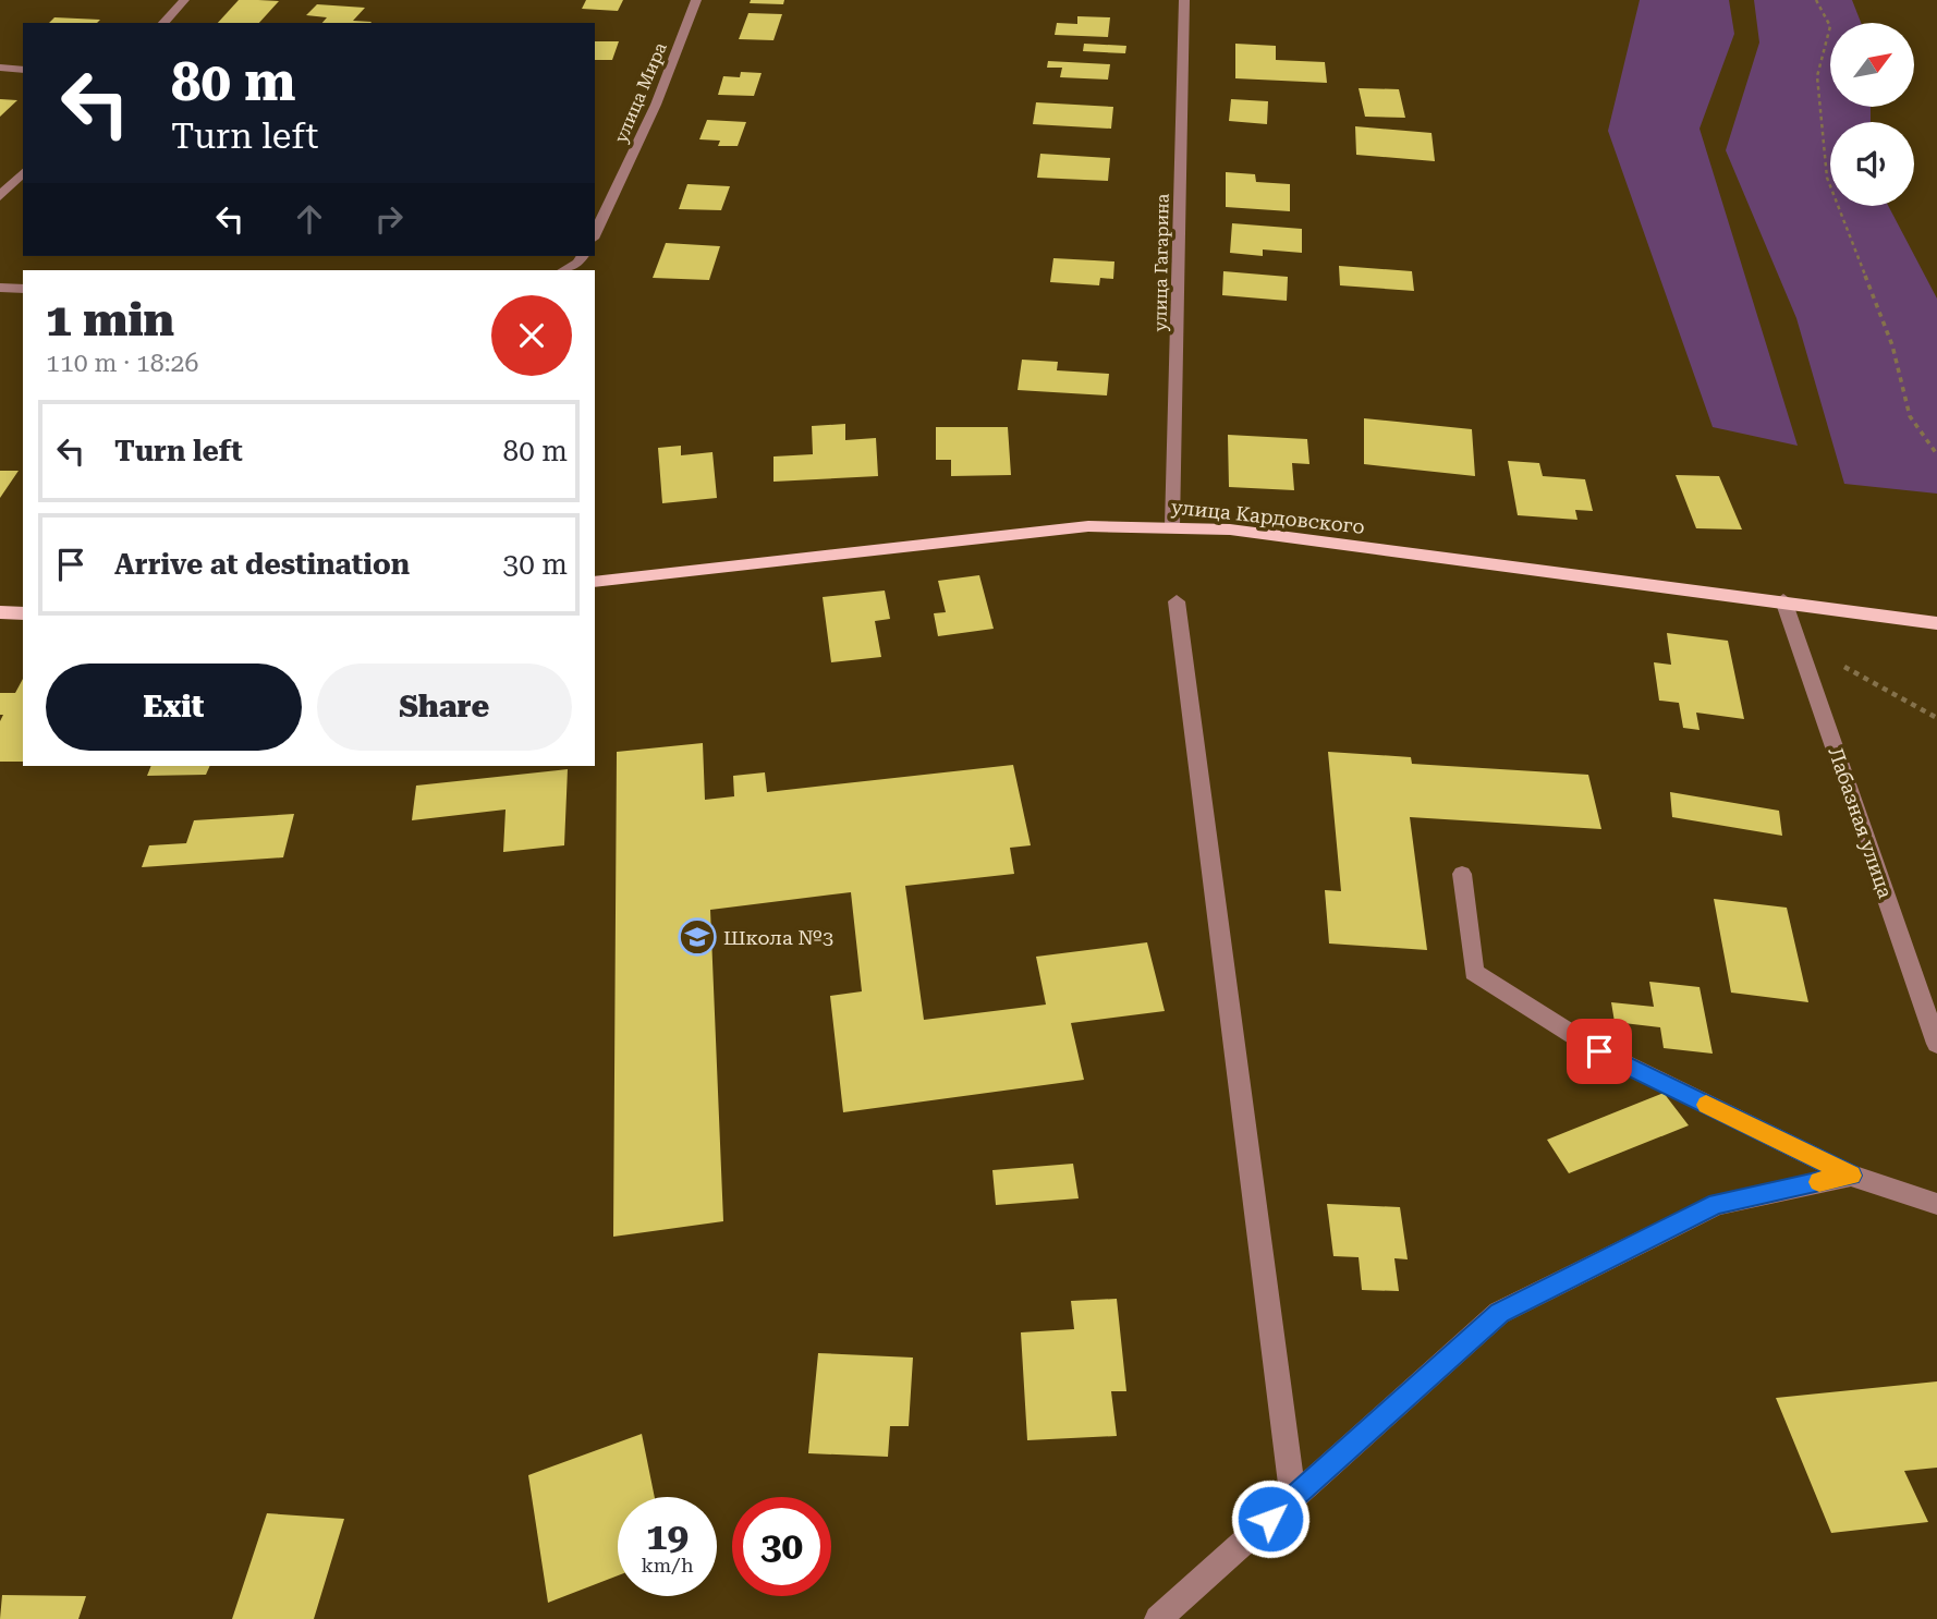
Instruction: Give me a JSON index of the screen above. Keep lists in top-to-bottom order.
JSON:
{
  "streets": {
    "main road": ["улица Кардовского"],
    "street": ["улица Мира", "улица Гагарина", "Лабазная улица"]
  },
  "crossings": [
    ["улица Гагарина", "улица Кардовского"],
    ["улица Кардовского", "Лабазная улица"]
  ],
  "places": {
    "school or university": ["Школа №3"]
  },
  "north": "top right",
  "page": {
    "turn": ["80 m", "Turn left"],
    "heading": ["1 min", "110 m · 18:26"],
    "list": [
      {
        "name": "Turn left",
        "value": "80 m"
      },
      {
        "name": "Arrive at destination",
        "value": "30 m"
      }
    ],
    "buttons": ["Exit", "Share"],
    "speed": "19 km/h",
    "limit": "30"
  }
}
